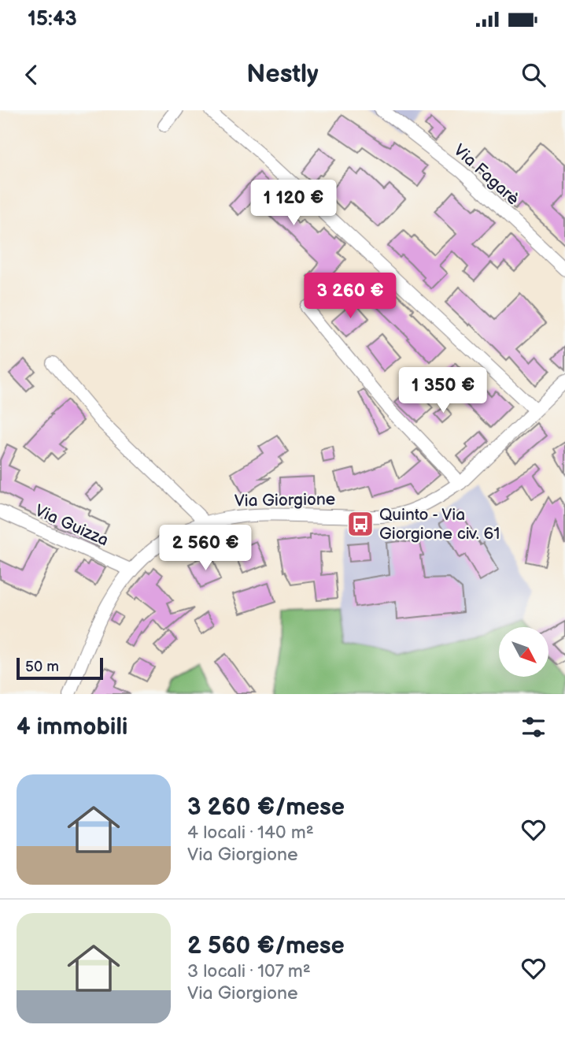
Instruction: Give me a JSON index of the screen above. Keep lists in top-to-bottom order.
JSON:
{
  "streets": {
    "street": ["Via Fagarè", "Via Giorgione", "Via Guizza"]
  },
  "crossings": [
    ["Via Giorgione", "Via Guizza"]
  ],
  "places": {
    "bus stop": ["Quinto - Via Giorgione civ. 61"]
  },
  "scale_bar": "50 m",
  "north": "bottom right",
  "page": {
    "status": "15:43",
    "header": "Nestly",
    "price": [
      "1 120 €",
      "3 260 €",
      "1 350 €",
      "2 560 €"
    ],
    "scale": "50 m",
    "heading": "4 immobili",
    "list": [
      {
        "name": "3 260 €/mese",
        "note": "4 locali · 140 m² · Via Giorgione"
      },
      {
        "name": "2 560 €/mese",
        "note": "3 locali · 107 m² · Via Giorgione"
      }
    ]
  }
}
